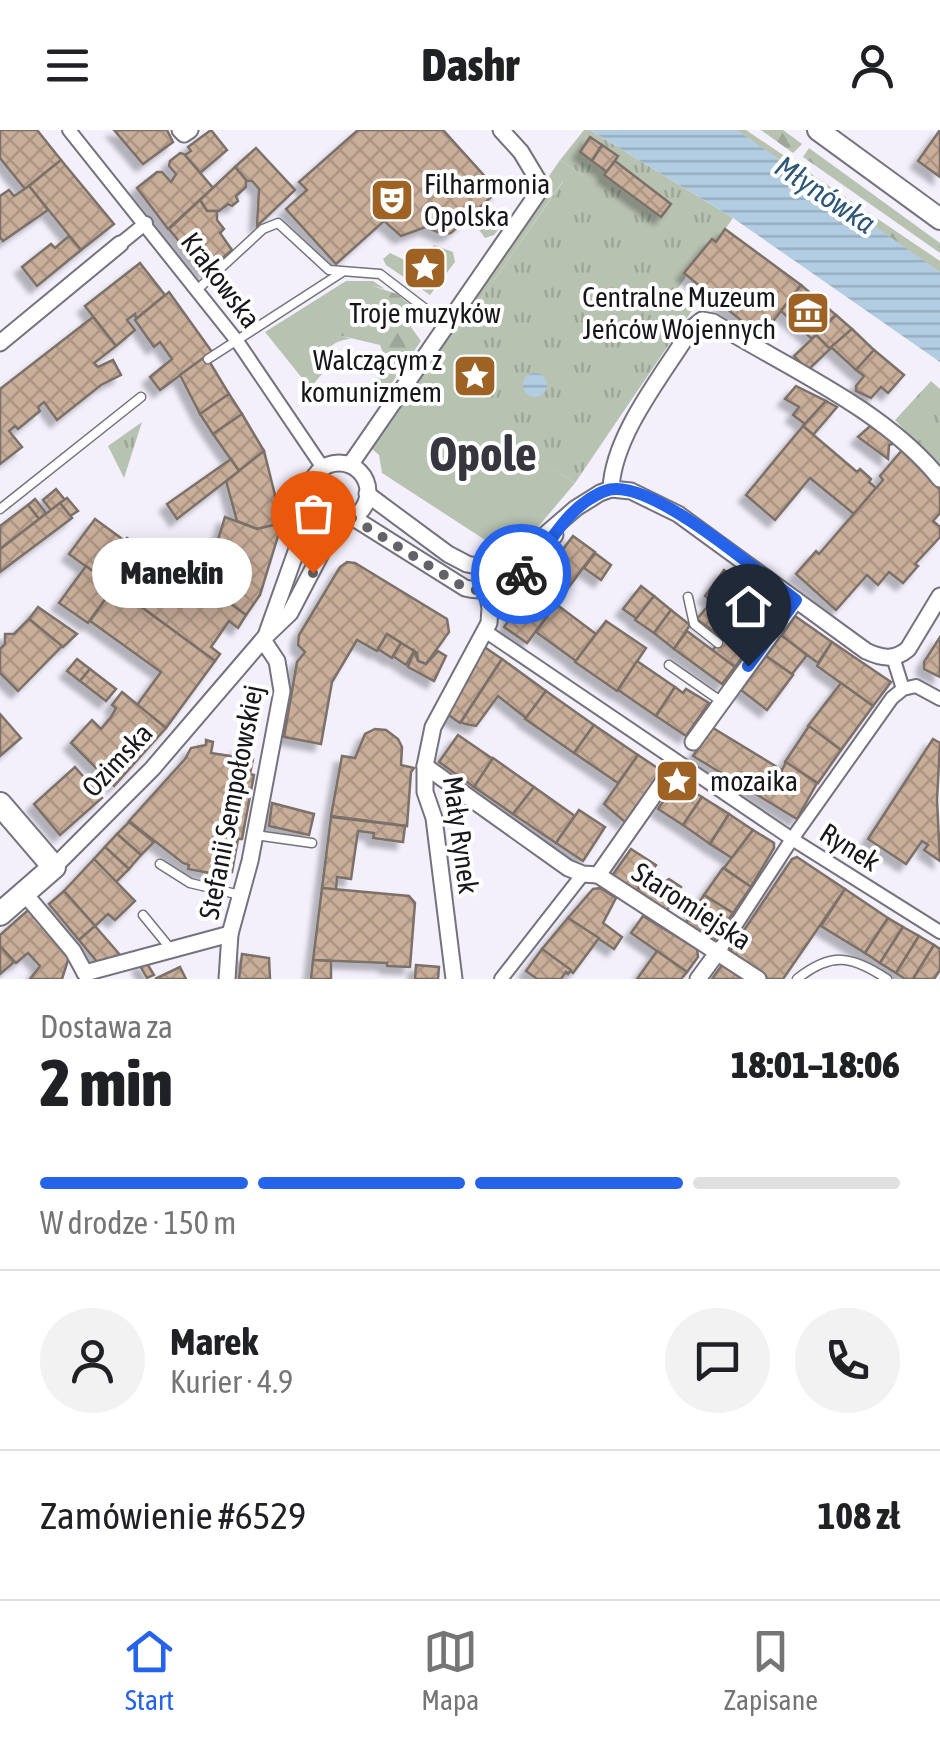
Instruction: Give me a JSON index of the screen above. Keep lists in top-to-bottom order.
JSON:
{
  "streets": {
    "main road": ["Ozimska"],
    "street": [
      "Krakowska",
      "Stefanii Sempołowskiej",
      "Mały Rynek",
      "Rynek",
      "Staromiejska"
    ]
  },
  "crossings": [
    ["Krakowska", "Ozimska"],
    ["Ozimska", "Stefanii Sempołowskiej"],
    ["Mały Rynek", "Staromiejska"]
  ],
  "districts": ["Opole"],
  "water": ["Młynówka"],
  "places": {
    "theatre": ["Filharmonia Opolska"],
    "place": ["Troje muzyków", "Walczącym z komunizmem", "mozaika"],
    "museum": ["Centralne Muzeum Jeńców Wojennych"],
    "other": ["Manekin"]
  },
  "page": {
    "header": "Dashr",
    "bubble": "Manekin",
    "heading": ["2 min", "Dostawa za", "18:01–18:06"],
    "panel": [
      "Marek",
      "Kurier · 4.9",
      "Zamówienie #6529",
      "108 zł"
    ],
    "bar": "W drodze · 150 m",
    "tabs": ["Start", "Mapa", "Zapisane"]
  }
}
